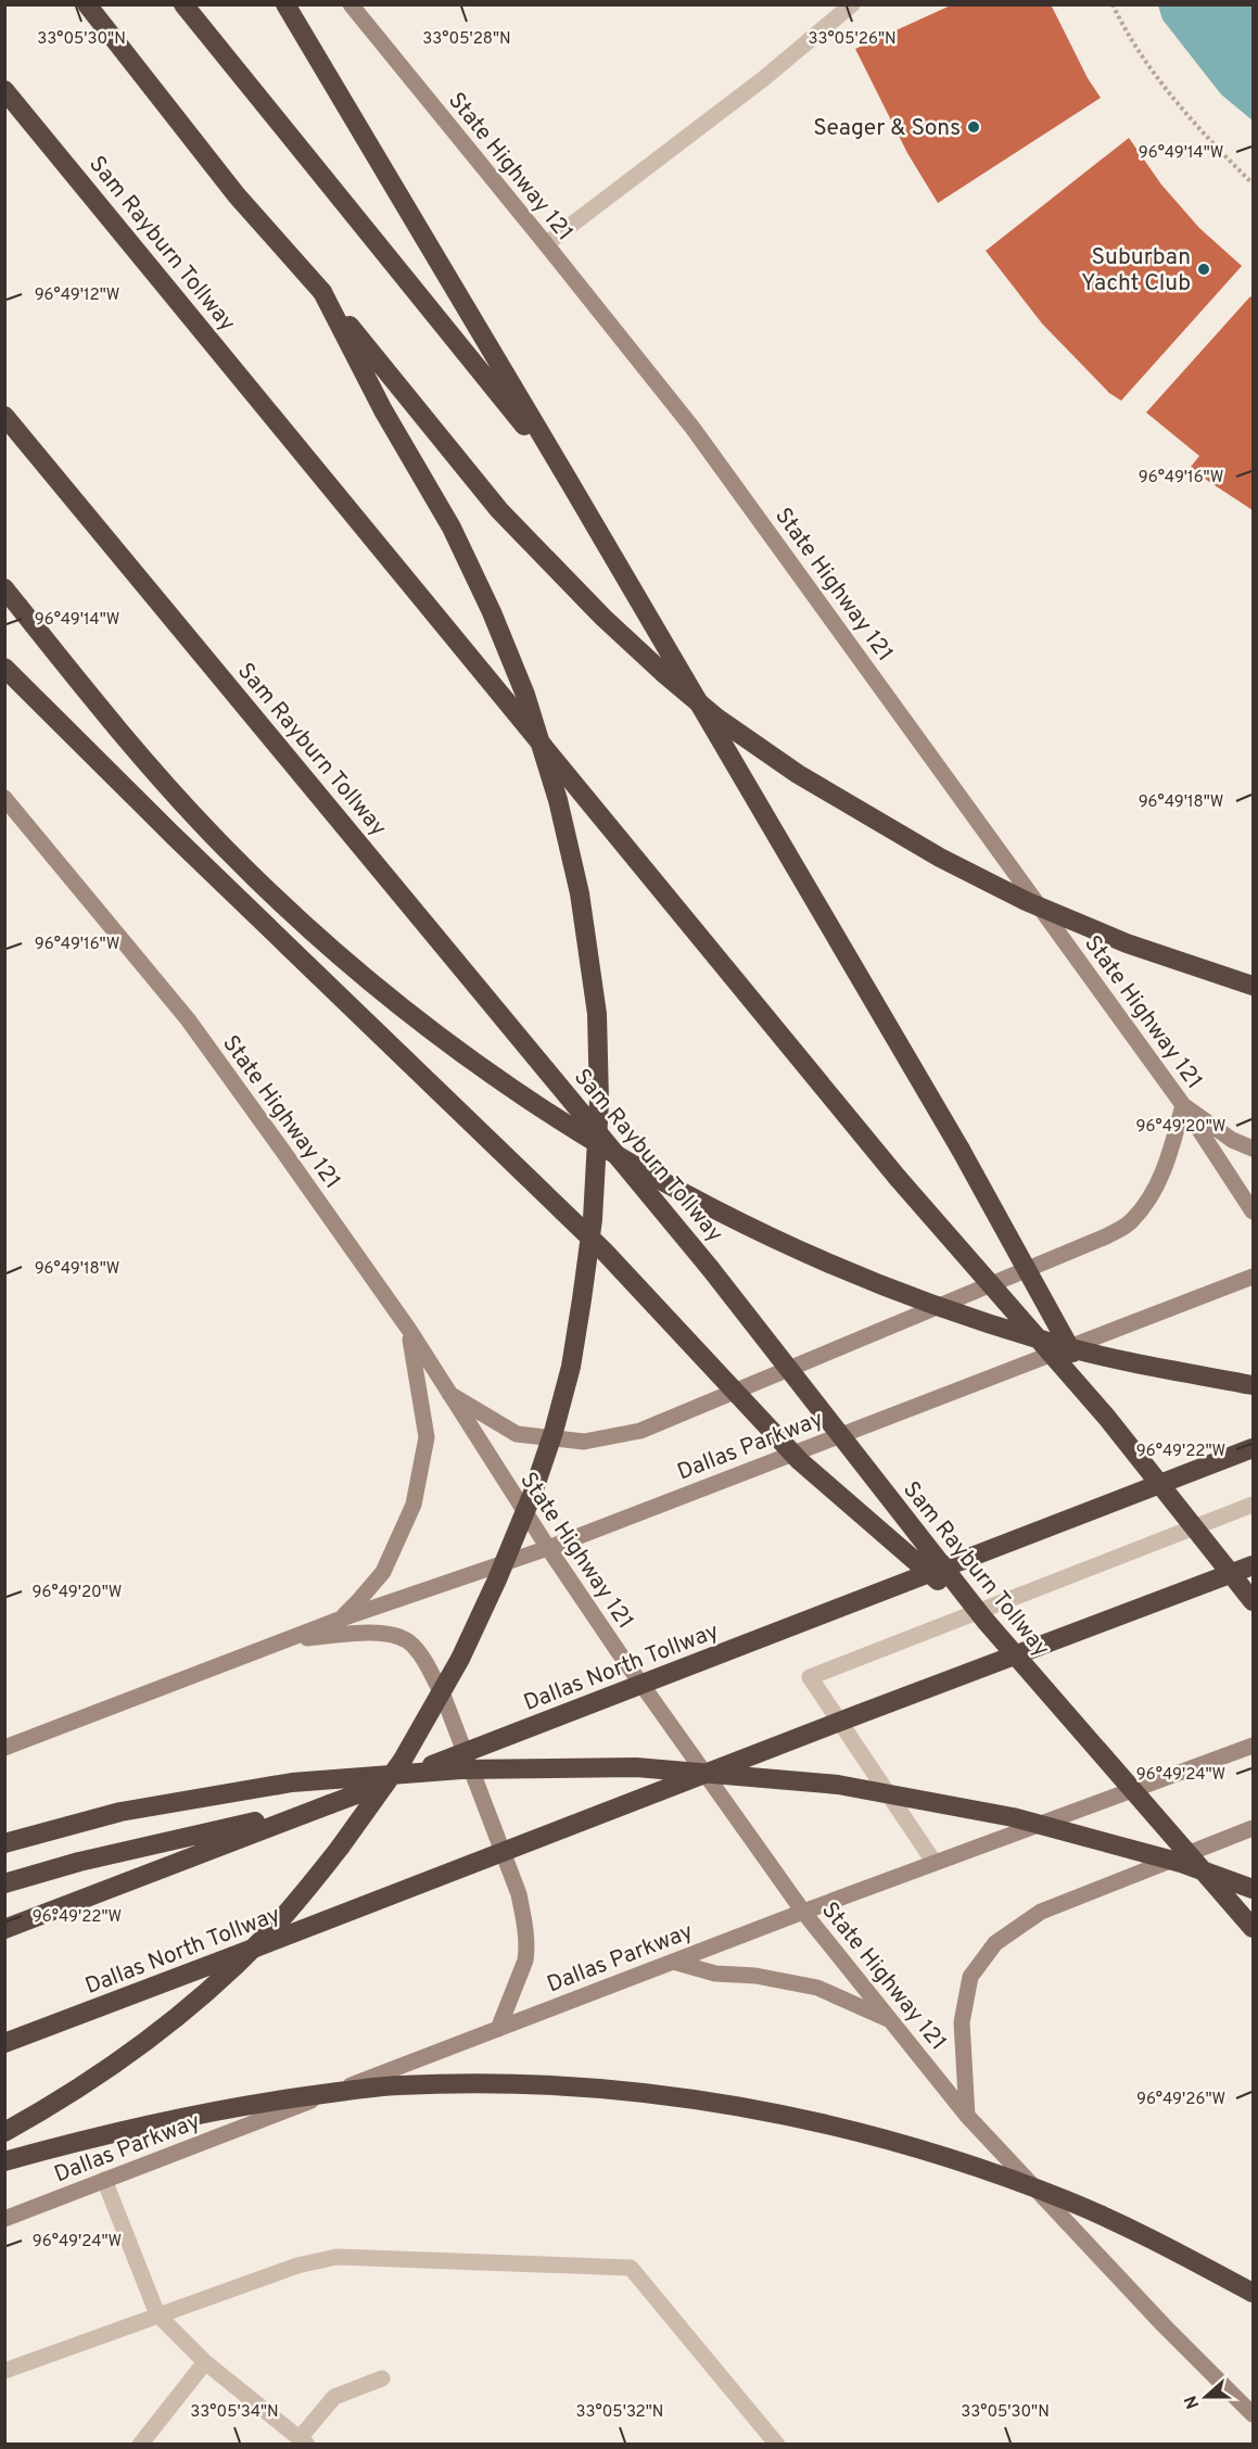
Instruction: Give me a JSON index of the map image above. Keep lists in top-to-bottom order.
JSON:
{
  "streets": {
    "highway": ["Sam Rayburn Tollway", "Dallas North Tollway"],
    "main road": ["State Highway 121", "Dallas Parkway"]
  },
  "crossings": [
    ["State Highway 121", "Dallas Parkway"]
  ],
  "places": ["Seager & Sons", "Suburban Yacht Club"],
  "north": "left",
  "coordinates": [
    "33°05'30\"N",
    "33°05'28\"N",
    "33°05'26\"N",
    "96°49'14\"W",
    "96°49'12\"W",
    "96°49'16\"W",
    "96°49'18\"W",
    "96°49'20\"W",
    "96°49'22\"W",
    "96°49'24\"W",
    "96°49'26\"W",
    "33°05'34\"N",
    "33°05'32\"N"
  ]
}
